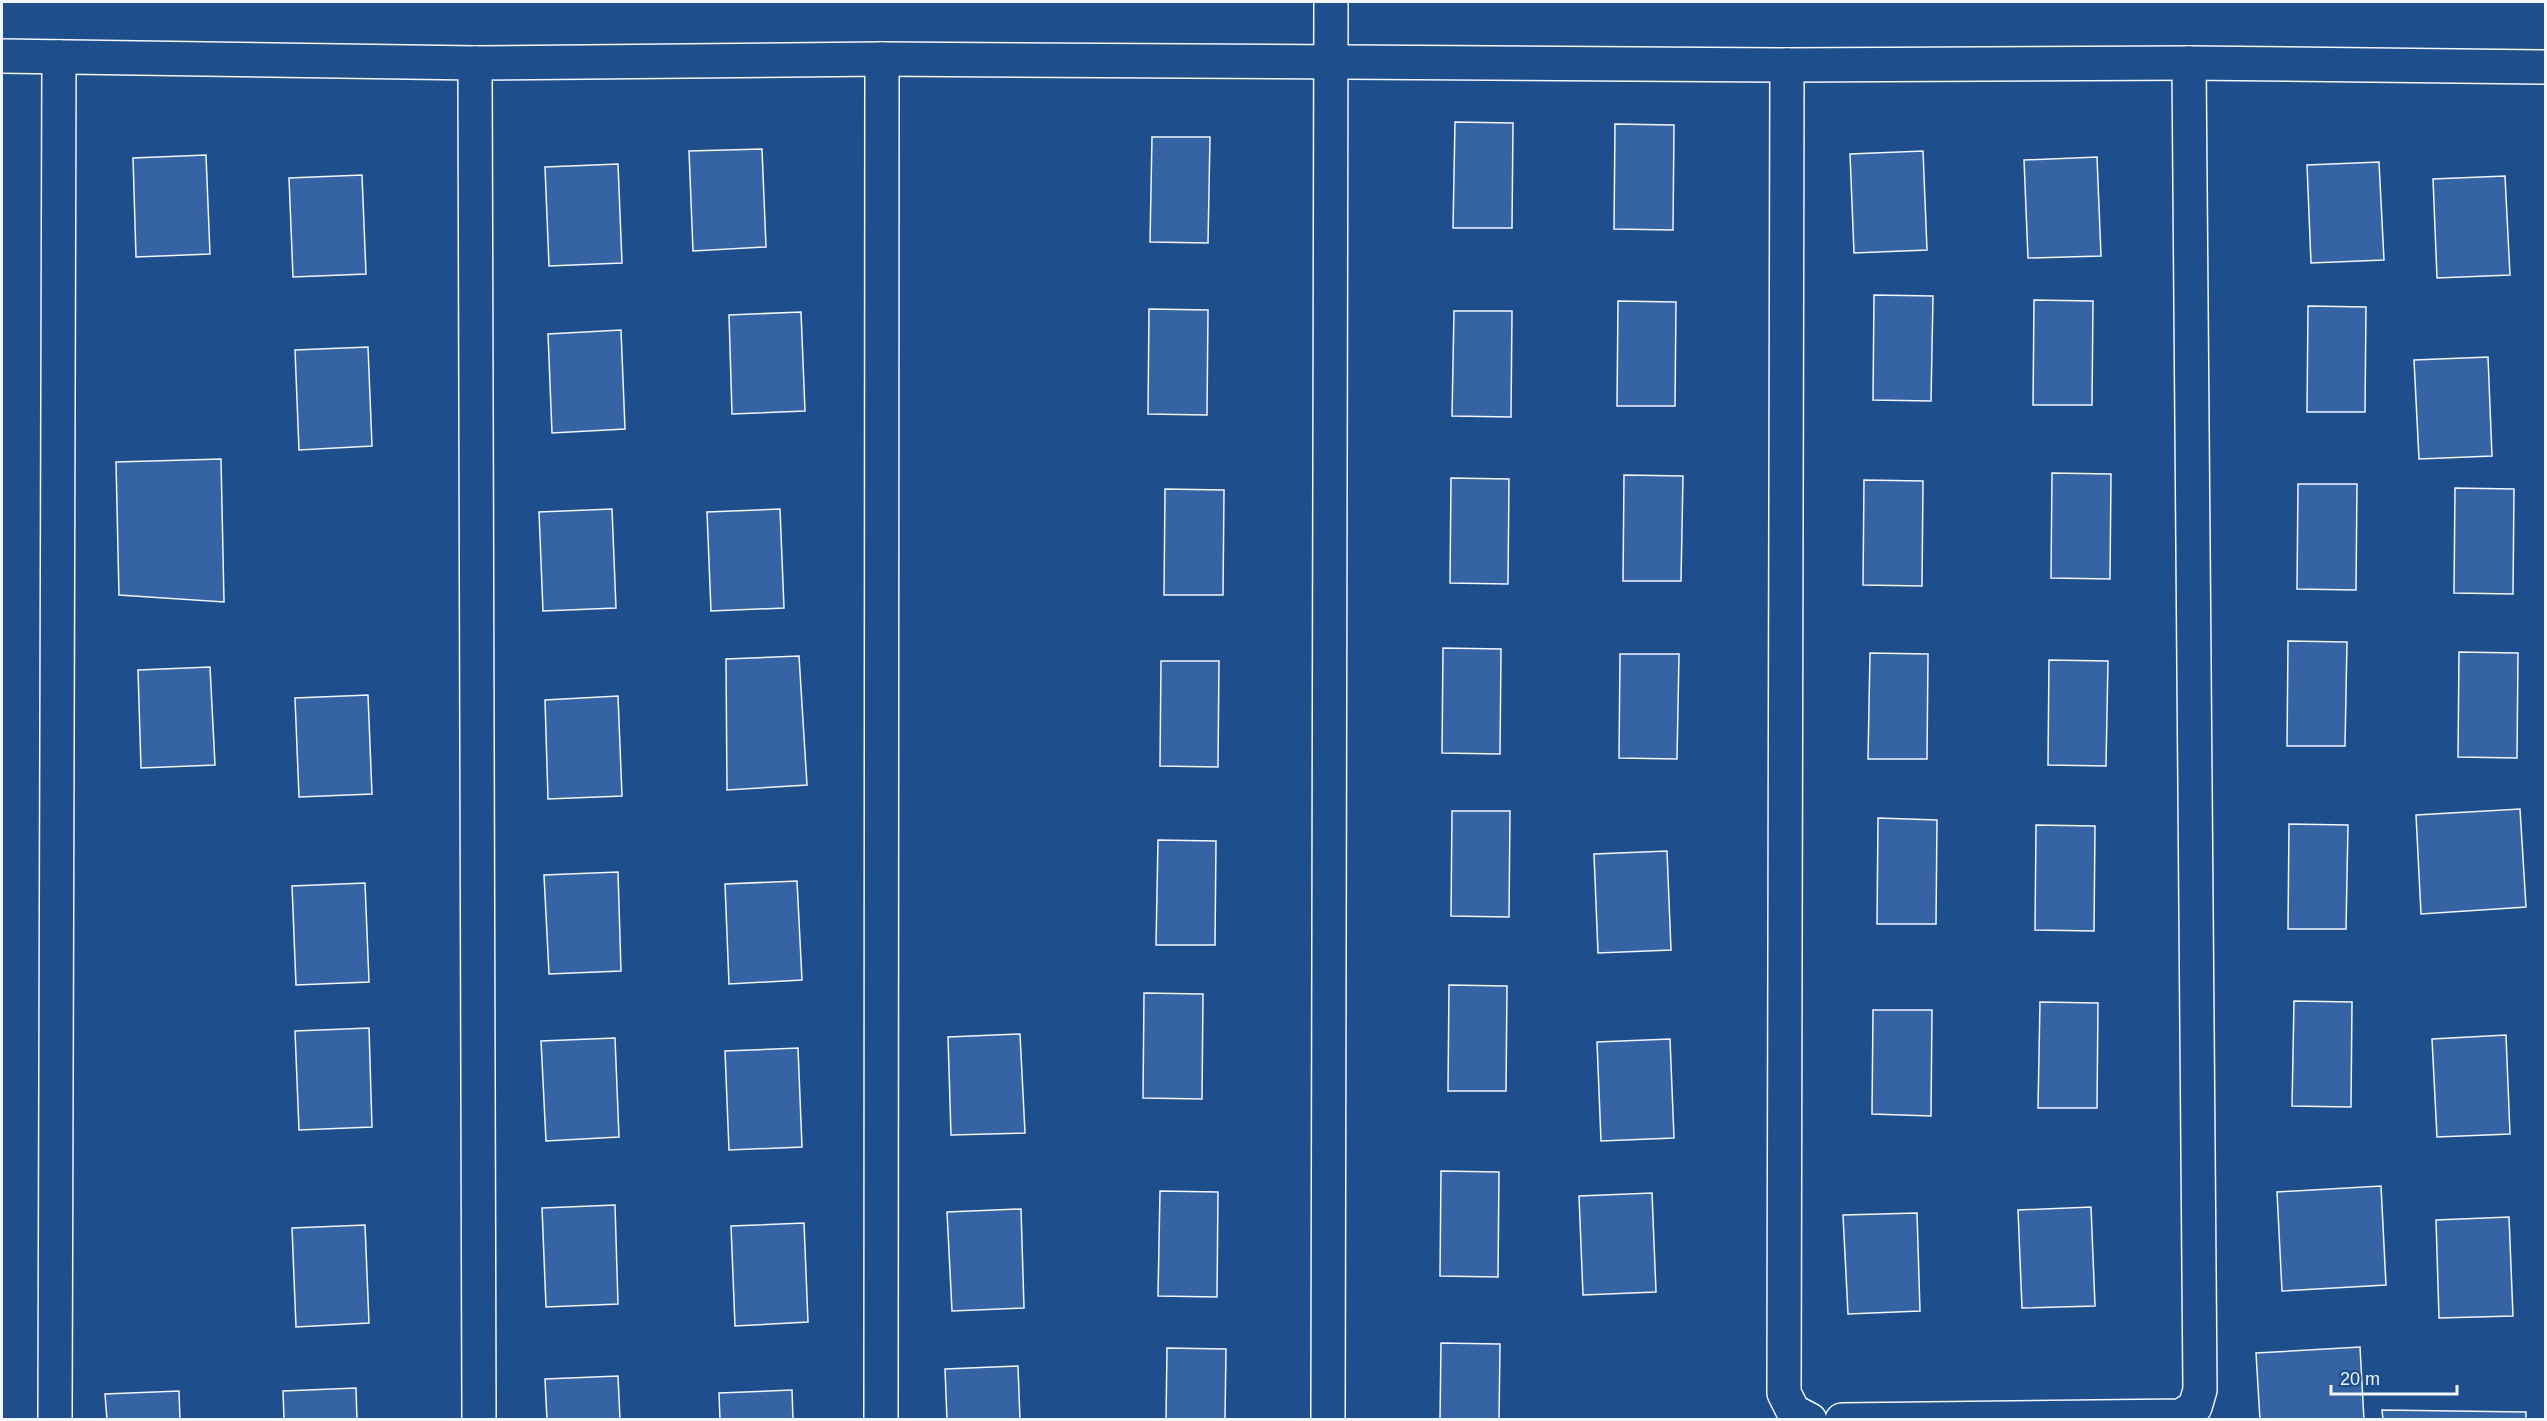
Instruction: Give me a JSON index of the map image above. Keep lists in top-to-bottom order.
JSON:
{
  "scale_bar": "20 m"
}
